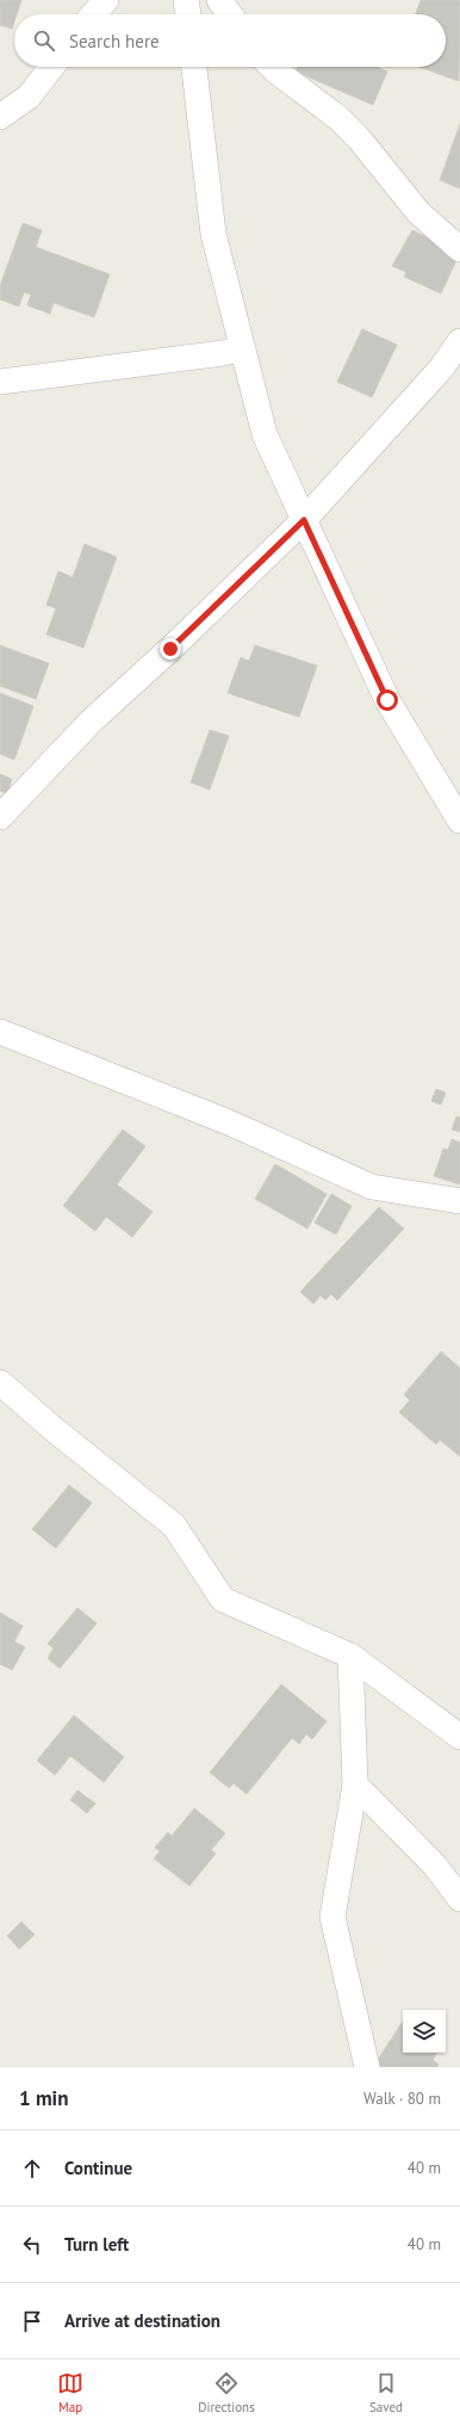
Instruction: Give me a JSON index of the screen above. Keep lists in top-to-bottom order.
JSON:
{
  "page": {
    "search": "Search here",
    "heading": ["1 min", "Walk · 80 m"],
    "list": [
      ["Continue", "40 m"],
      ["Turn left", "40 m"],
      "Arrive at destination"
    ],
    "nav": ["Map", "Directions", "Saved"]
  }
}
